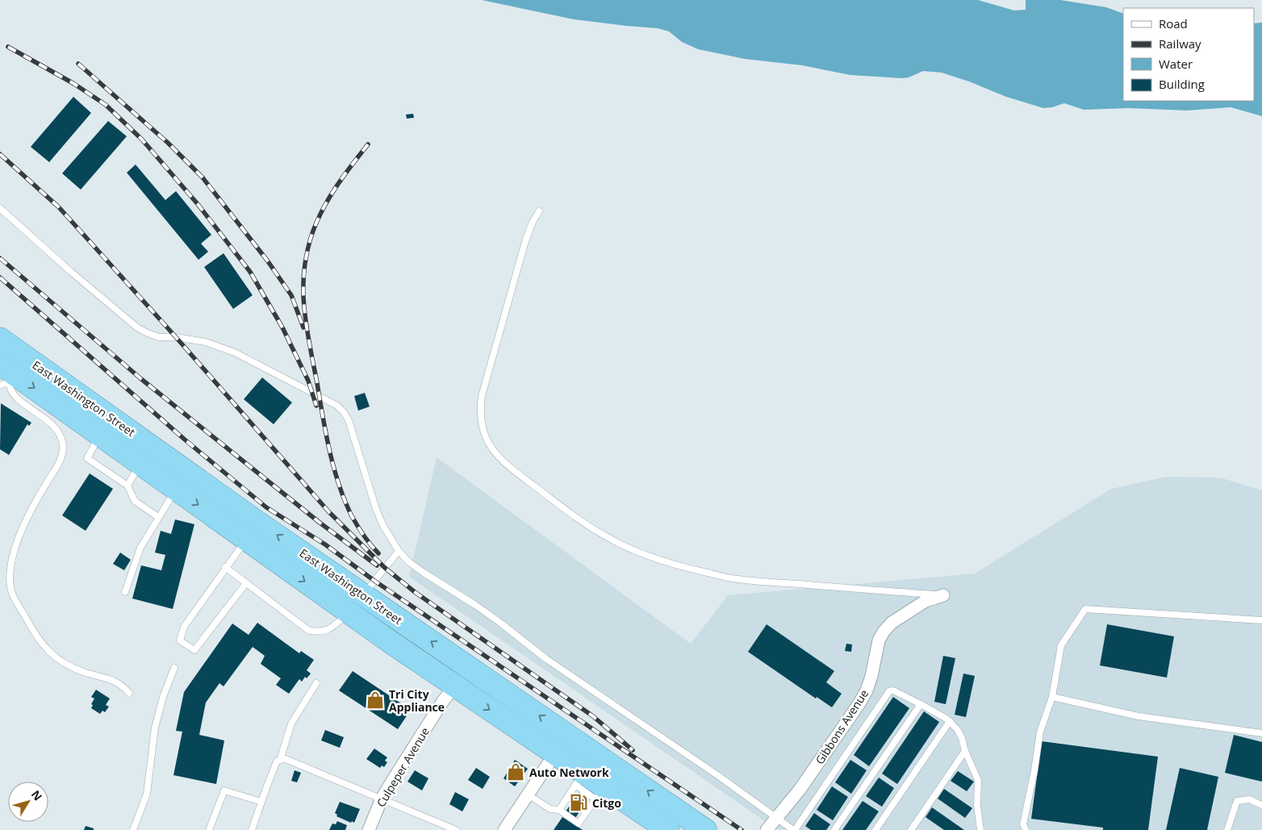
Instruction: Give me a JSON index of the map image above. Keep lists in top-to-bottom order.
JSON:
{
  "streets": {
    "highway": ["East Washington Street"],
    "street": ["Gibbons Avenue", "Culpeper Avenue"]
  },
  "crossings": [
    ["East Washington Street", "Culpeper Avenue"]
  ],
  "places": {
    "shop": ["Tri City Appliance", "Auto Network"],
    "fuel station": ["Citgo"]
  },
  "legend": [
    "Road",
    "Railway",
    "Water",
    "Building"
  ],
  "north": "top right"
}
